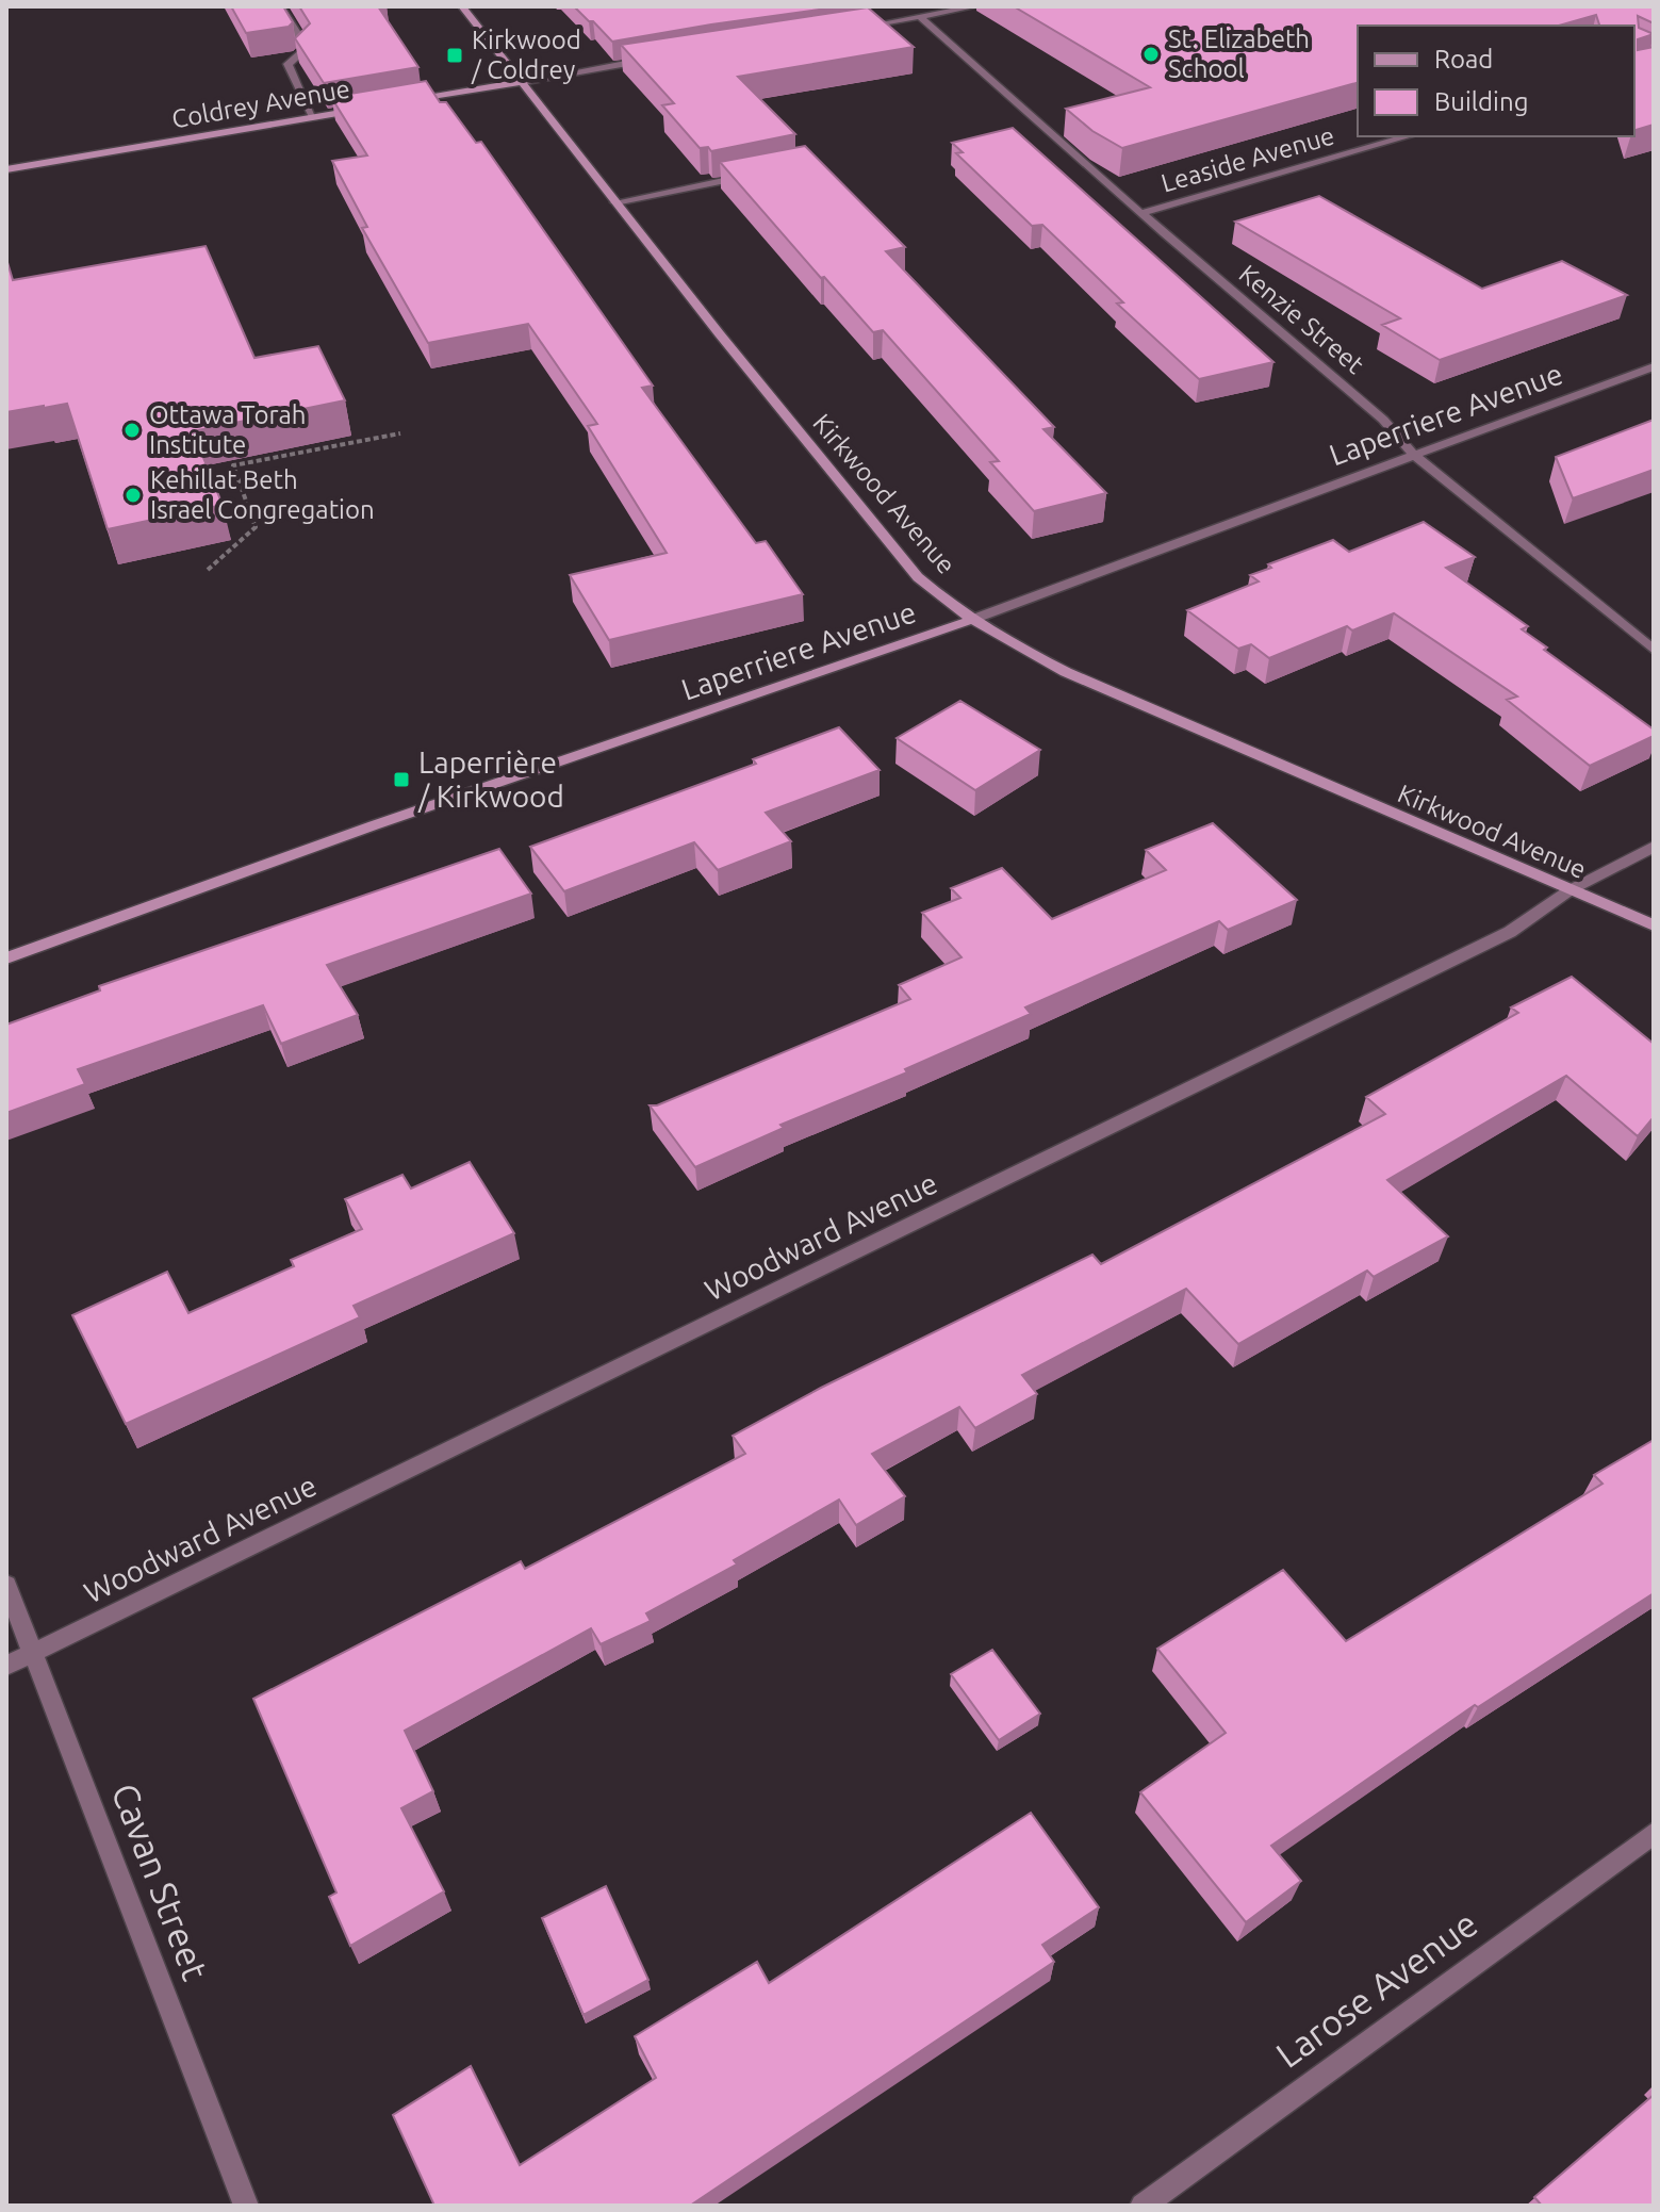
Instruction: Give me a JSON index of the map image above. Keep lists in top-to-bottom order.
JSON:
{
  "streets": {
    "main road": ["Coldrey Avenue", "Laperriere Avenue", "Kirkwood Avenue"],
    "street": [
      "Leaside Avenue",
      "Kenzie Street",
      "Woodward Avenue",
      "Cavan Street",
      "Larose Avenue"
    ]
  },
  "crossings": [
    ["Leaside Avenue", "Kenzie Street"],
    ["Kenzie Street", "Laperriere Avenue"],
    ["Laperriere Avenue", "Kirkwood Avenue"],
    ["Kirkwood Avenue", "Woodward Avenue"],
    ["Woodward Avenue", "Cavan Street"]
  ],
  "places": {
    "other": ["St. Elizabeth School", "Ottawa Torah Institute", "Kehillat Beth Israel Congregation"],
    "transit": ["Kirkwood / Coldrey", "Laperrière / Kirkwood"]
  },
  "legend": ["Road", "Building"]
}
